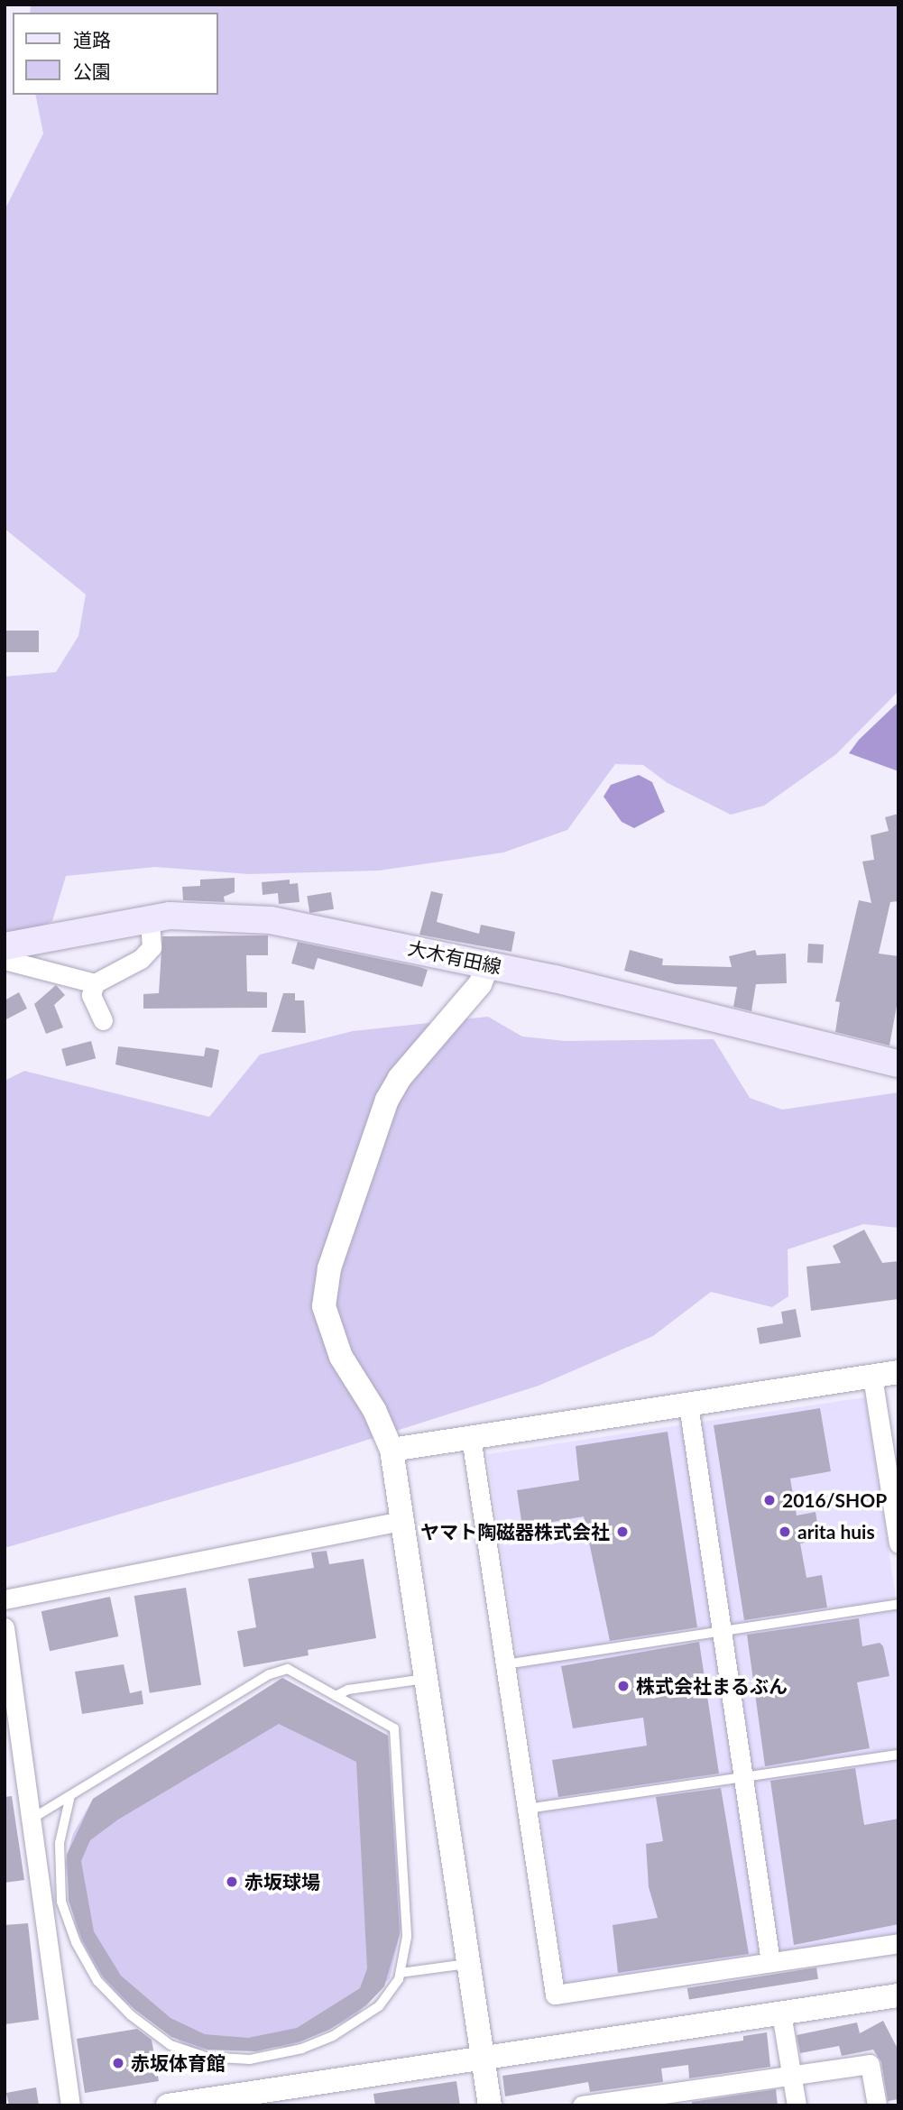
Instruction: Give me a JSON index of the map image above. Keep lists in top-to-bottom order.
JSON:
{
  "streets": {
    "main road": ["大木有田線"]
  },
  "places": [
    "2016/SHOP",
    "ヤマト陶磁器株式会社",
    "arita huis",
    "株式会社まるぶん",
    "赤坂球場",
    "赤坂体育館"
  ],
  "legend": ["道路", "公園"]
}
